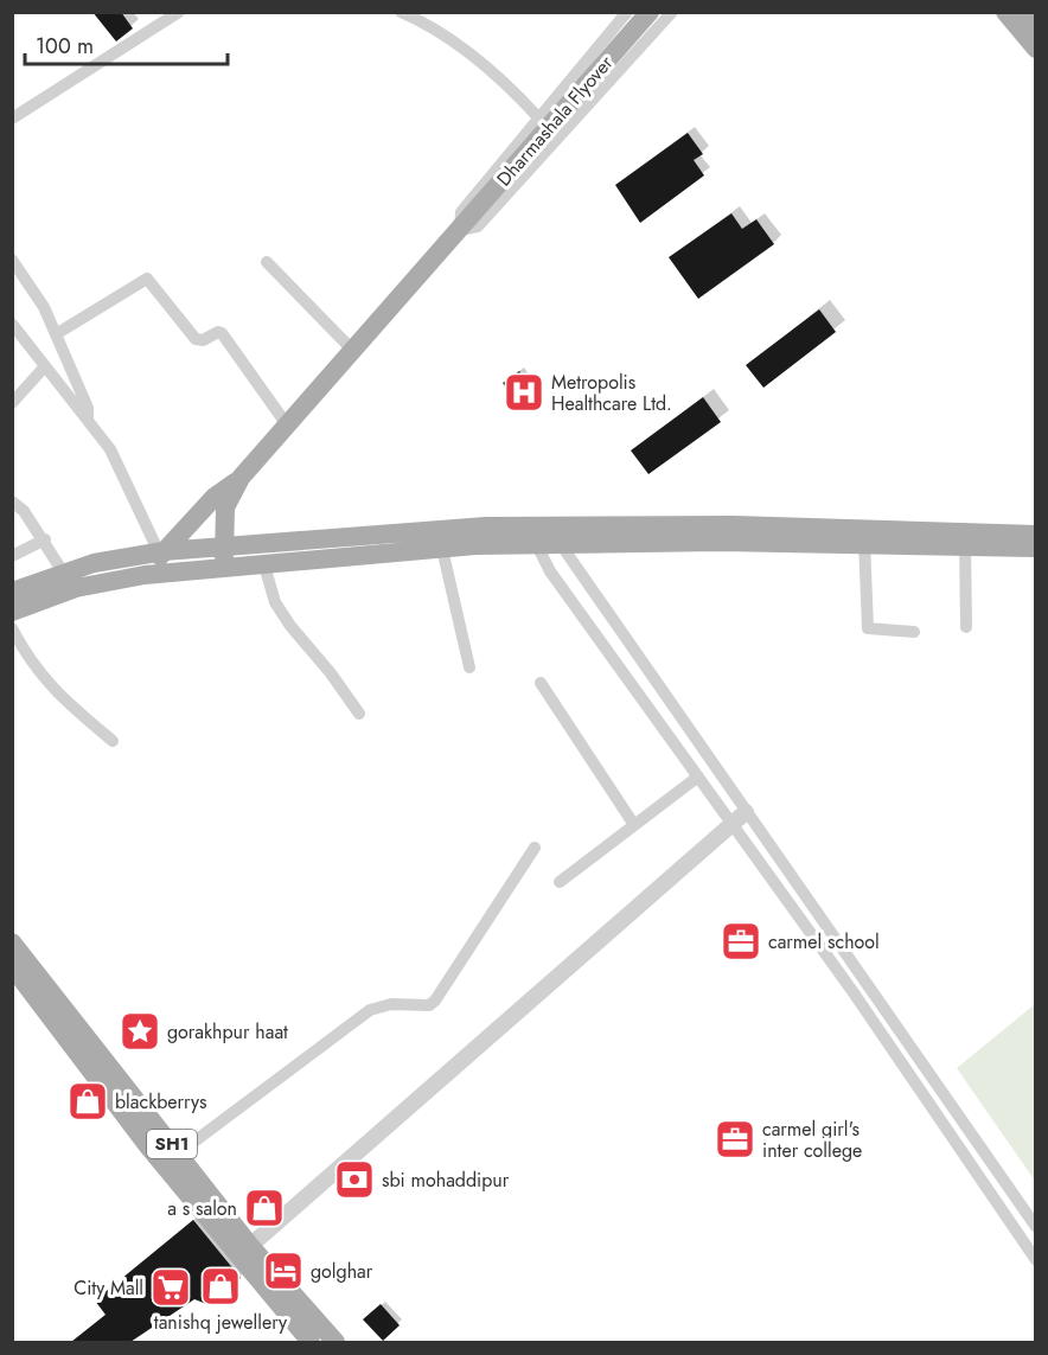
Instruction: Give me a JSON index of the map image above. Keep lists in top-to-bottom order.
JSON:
{
  "streets": {
    "main road": ["Dharmashala Flyover", "SH1"]
  },
  "places": {
    "hospital": ["Metropolis Healthcare Ltd."],
    "office": ["carmel school", "carmel girl's inter college"],
    "place": ["gorakhpur haat"],
    "shop": ["blackberrys", "a s salon", "tanishq jewellery"],
    "bank": ["sbi mohaddipur"],
    "hotel": ["golghar"],
    "supermarket": ["City Mall"]
  },
  "scale_bar": "100 m"
}
